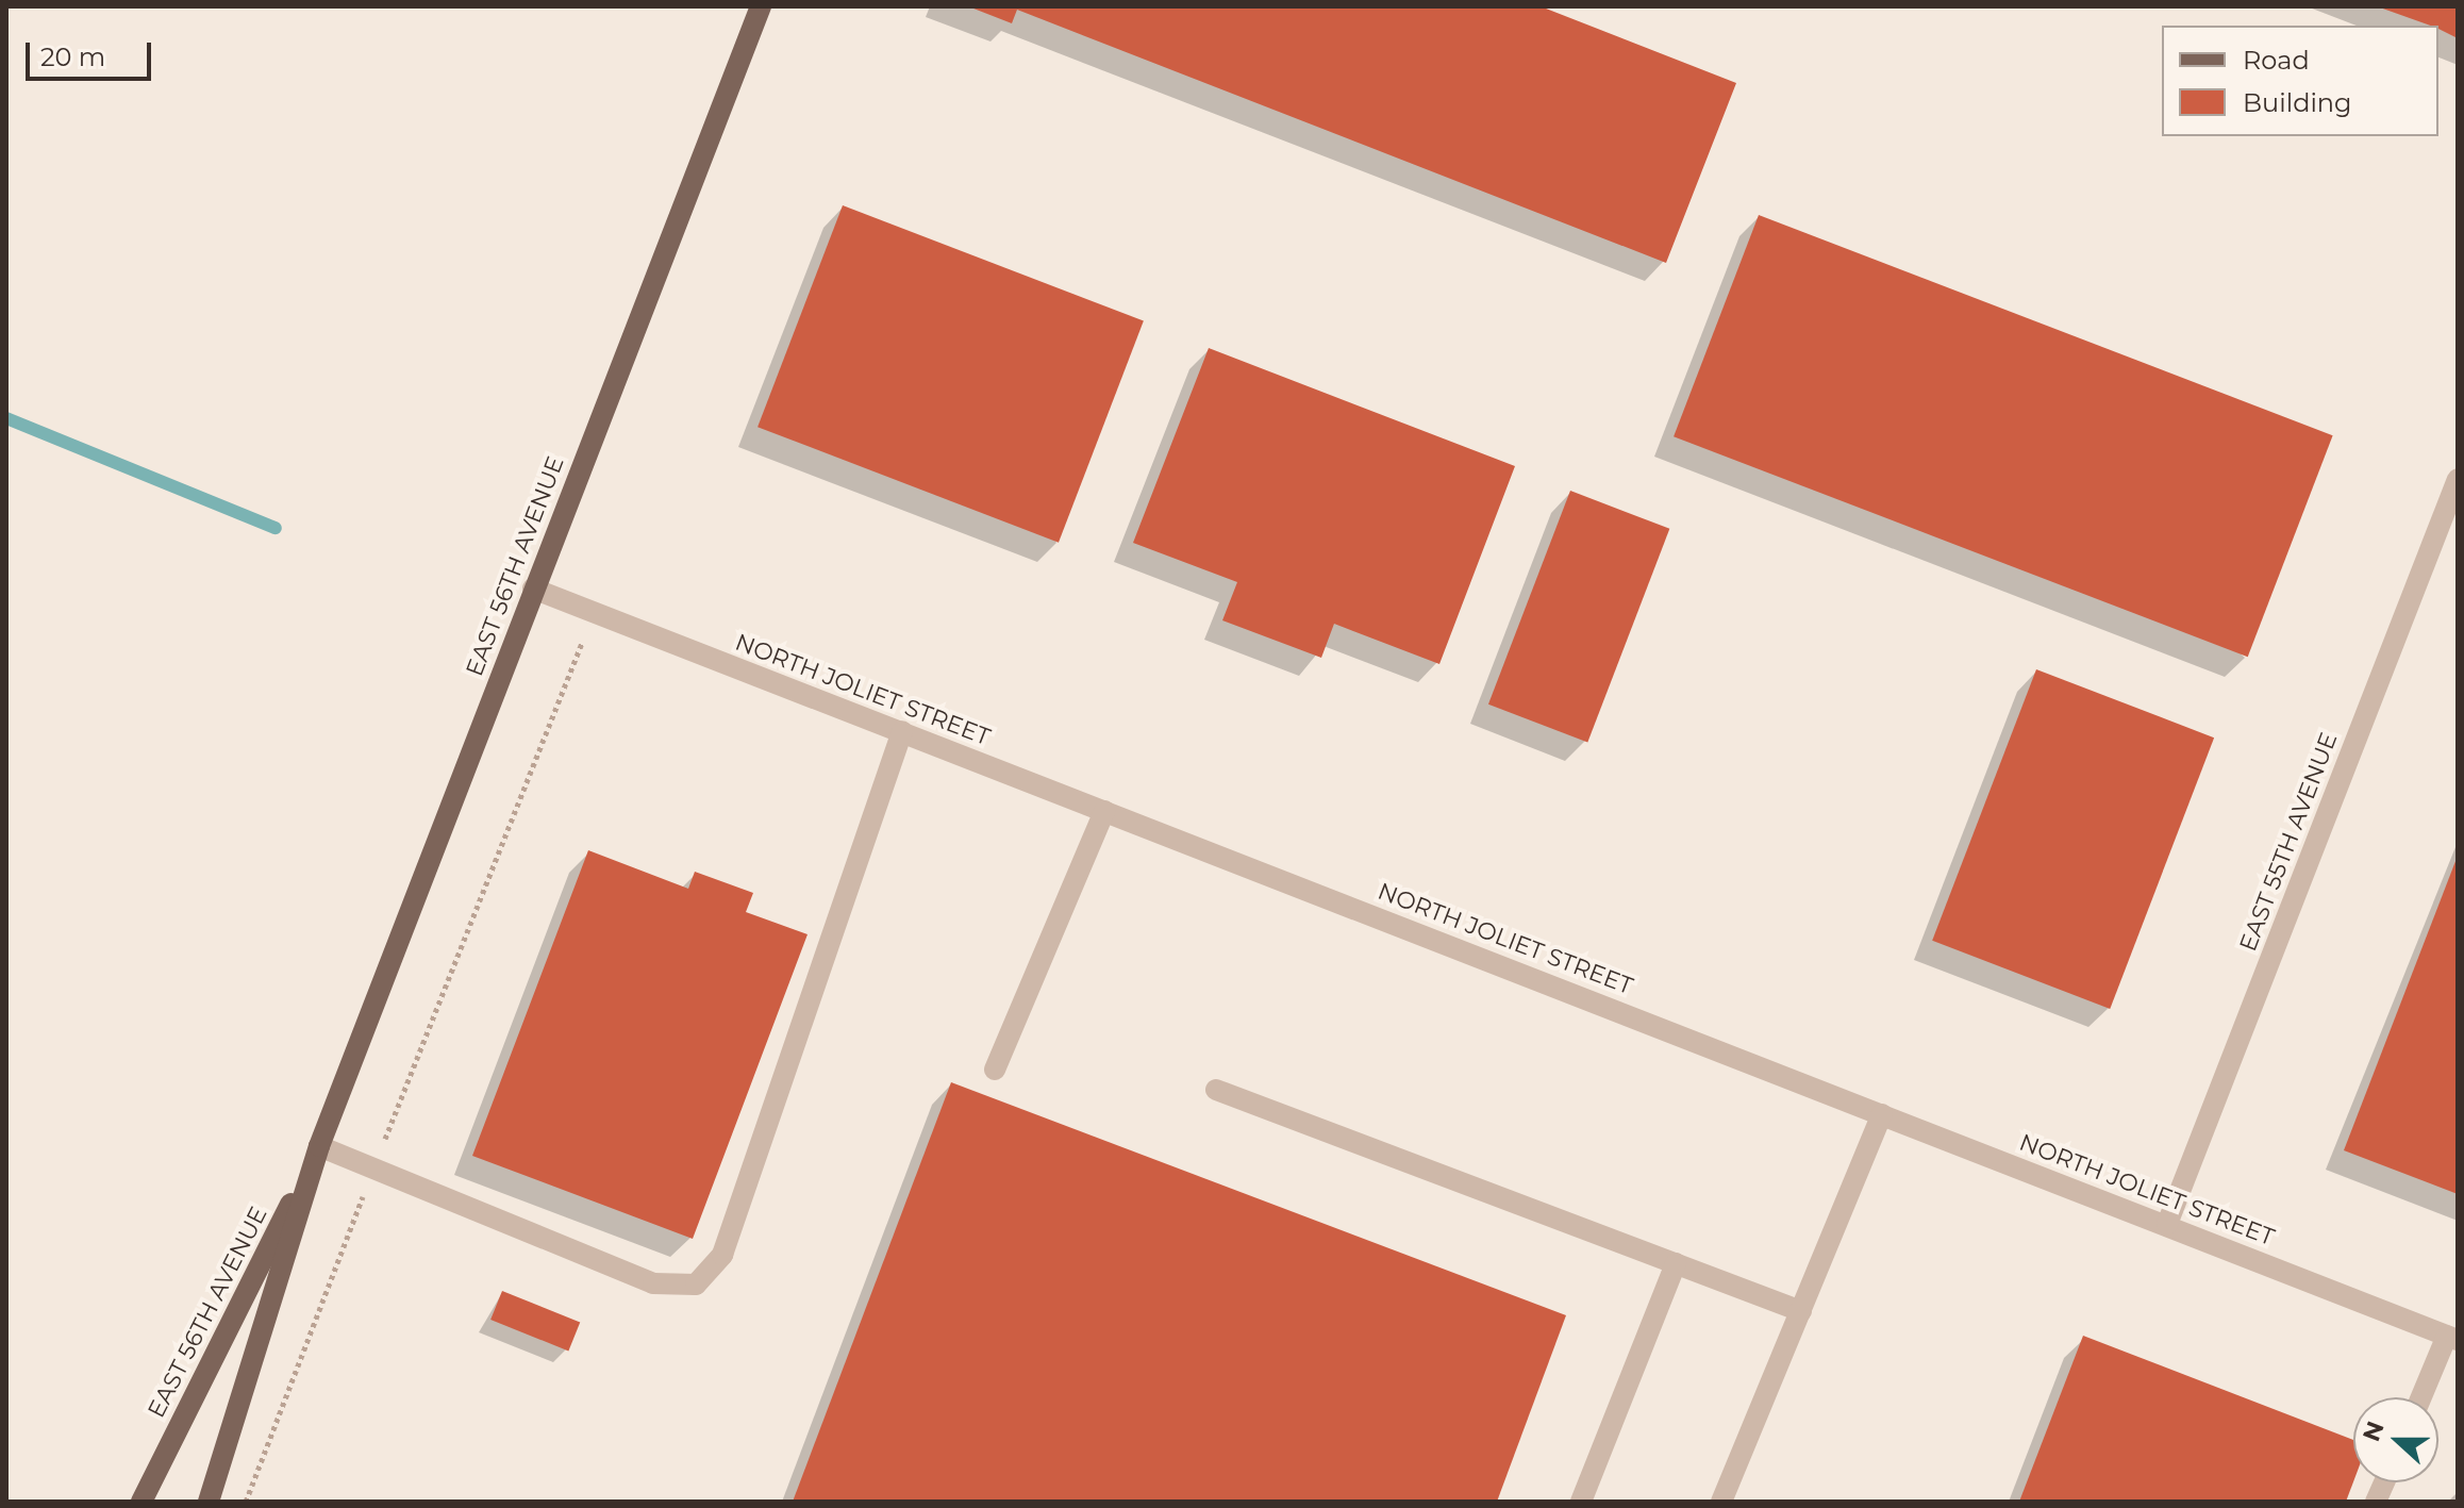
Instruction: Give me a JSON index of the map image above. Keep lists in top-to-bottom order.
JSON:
{
  "streets": {
    "main road": ["EAST 56TH AVENUE"],
    "street": ["NORTH JOLIET STREET", "EAST 55TH AVENUE"]
  },
  "crossings": [
    ["EAST 56TH AVENUE", "NORTH JOLIET STREET"],
    ["NORTH JOLIET STREET", "EAST 55TH AVENUE"]
  ],
  "legend": ["Road", "Building"],
  "scale_bar": "20 m",
  "north": "left"
}
